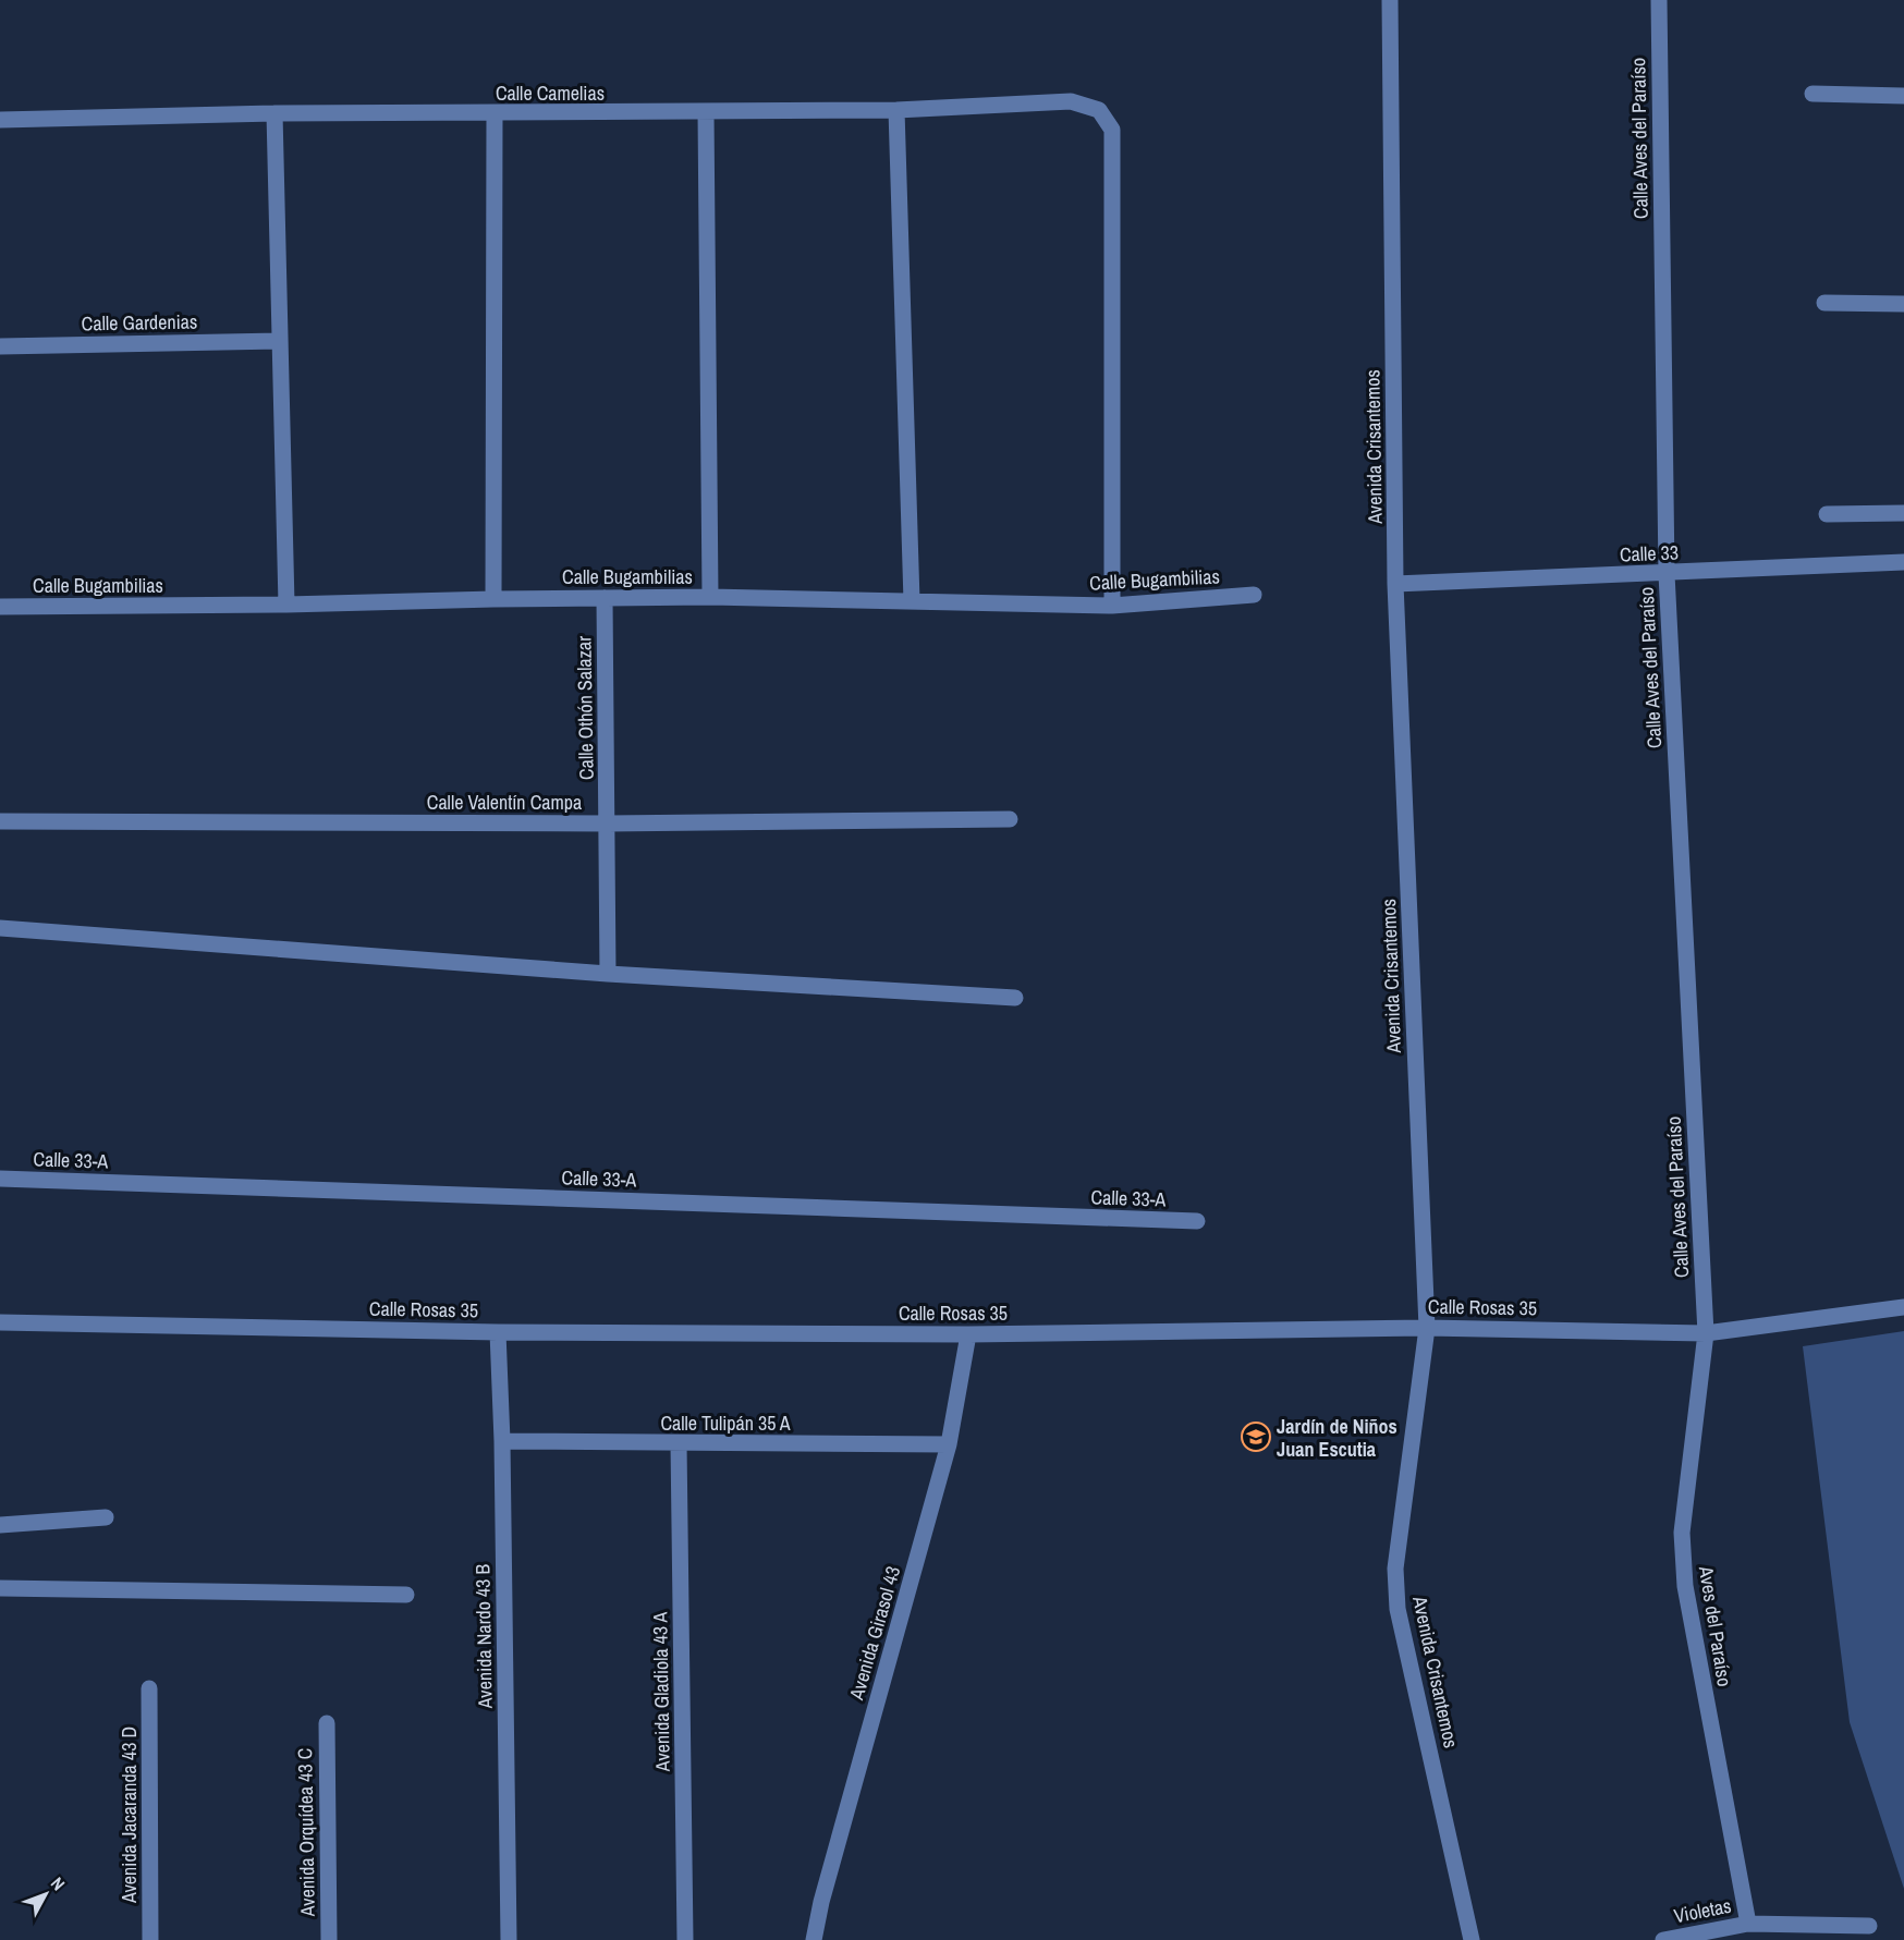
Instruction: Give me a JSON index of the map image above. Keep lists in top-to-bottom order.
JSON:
{
  "streets": {
    "street": [
      "Calle Camelias",
      "Calle Aves del Paraíso",
      "Calle Gardenias",
      "Avenida Crisantemos",
      "Calle 33",
      "Calle Bugambilias",
      "Calle Othón Salazar",
      "Calle Valentín Campa",
      "Calle 33-A",
      "Calle Rosas 35",
      "Calle Tulipán 35 A",
      "Aves del Paraíso",
      "Avenida Girasol 43",
      "Avenida Nardo 43 B",
      "Avenida Gladiola 43 A",
      "Avenida Jacaranda 43 D",
      "Avenida Orquídea 43 C",
      "Violetas"
    ]
  },
  "crossings": [
    ["Calle Camelias", "Calle Bugambilias"],
    ["Calle Aves del Paraíso", "Calle 33"],
    ["Calle Aves del Paraíso", "Calle Rosas 35"],
    ["Calle Aves del Paraíso", "Aves del Paraíso"],
    ["Avenida Crisantemos", "Calle 33"],
    ["Avenida Crisantemos", "Calle Rosas 35"],
    ["Calle Bugambilias", "Calle Othón Salazar"],
    ["Calle Othón Salazar", "Calle Valentín Campa"],
    ["Calle Rosas 35", "Aves del Paraíso"],
    ["Calle Rosas 35", "Avenida Girasol 43"],
    ["Calle Rosas 35", "Avenida Nardo 43 B"],
    ["Calle Tulipán 35 A", "Avenida Girasol 43"],
    ["Calle Tulipán 35 A", "Avenida Nardo 43 B"],
    ["Calle Tulipán 35 A", "Avenida Gladiola 43 A"],
    ["Aves del Paraíso", "Violetas"]
  ],
  "places": {
    "school or university": ["Jardín de Niños Juan Escutia"]
  },
  "north": "top right"
}
